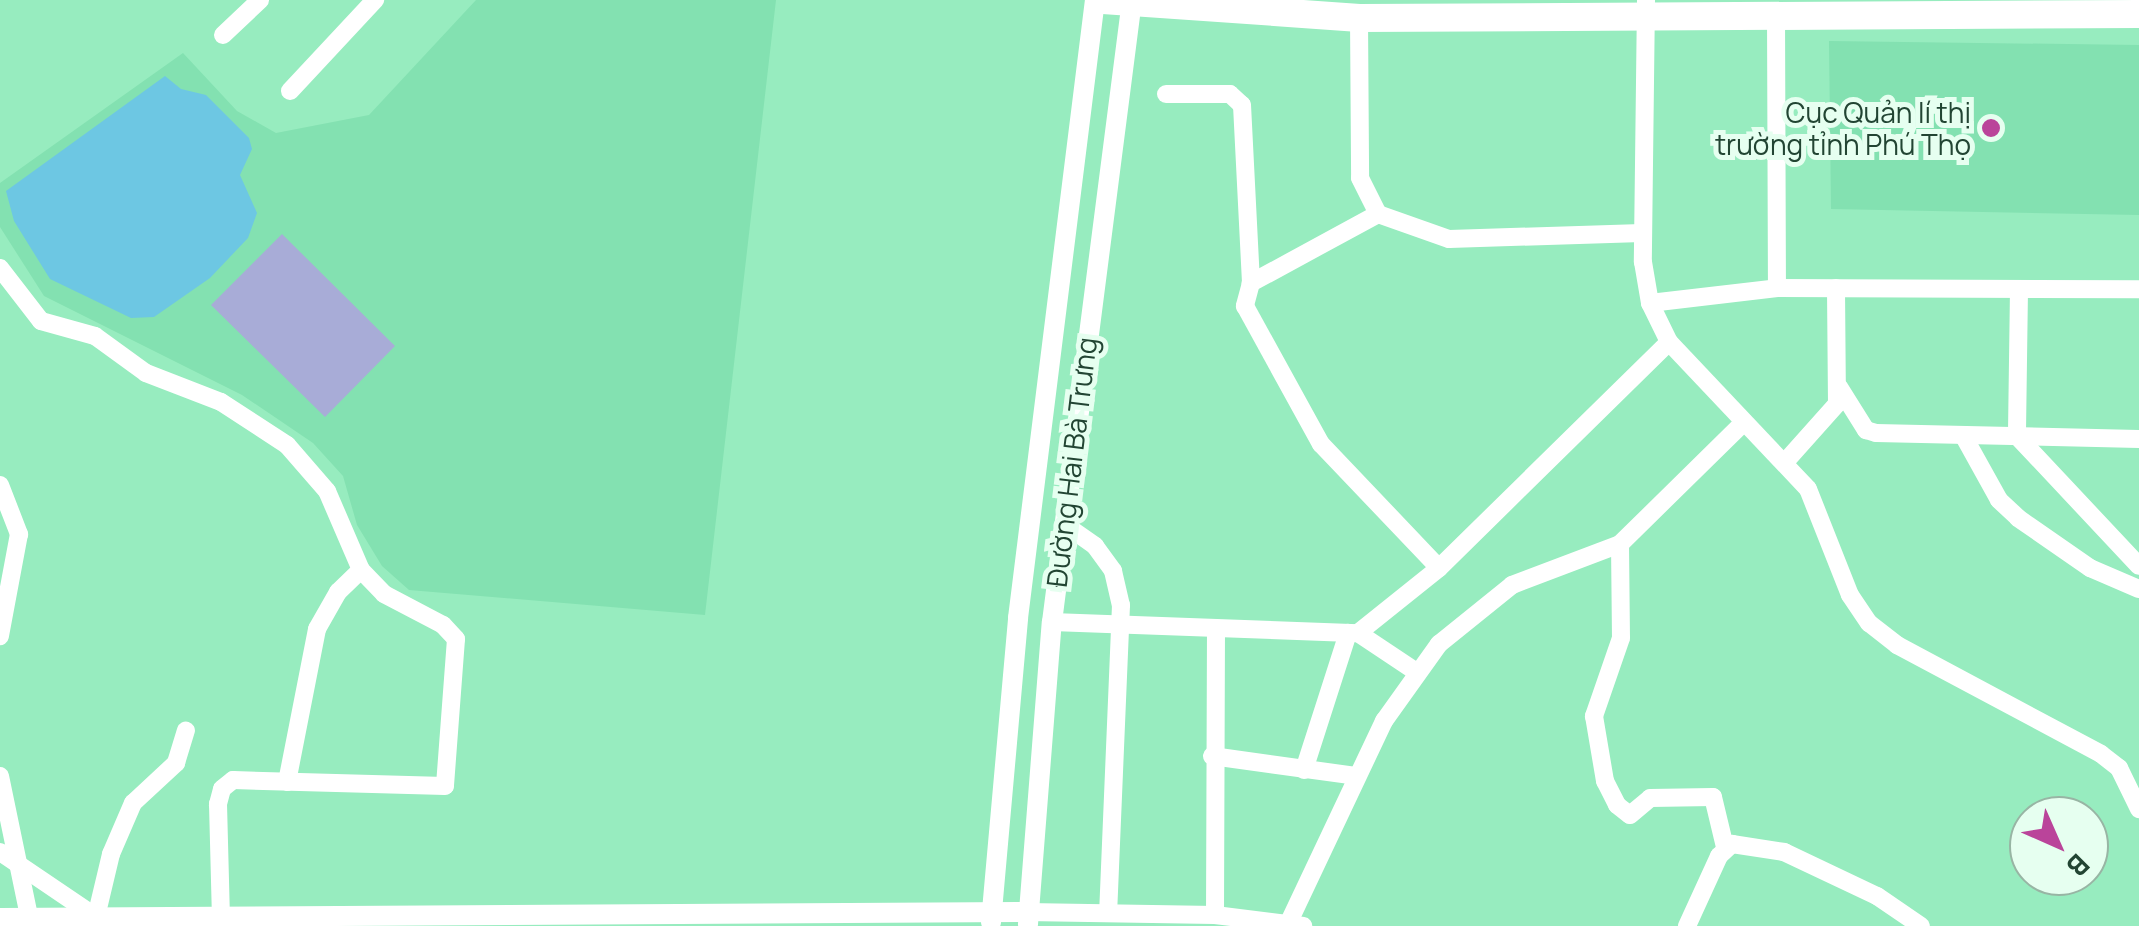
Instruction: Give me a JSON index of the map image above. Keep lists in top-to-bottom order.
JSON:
{
  "streets": {
    "street": ["Đường Hai Bà Trưng"]
  },
  "places": ["Cục Quản lí thị trường tỉnh Phú Thọ"],
  "north": "bottom right"
}
